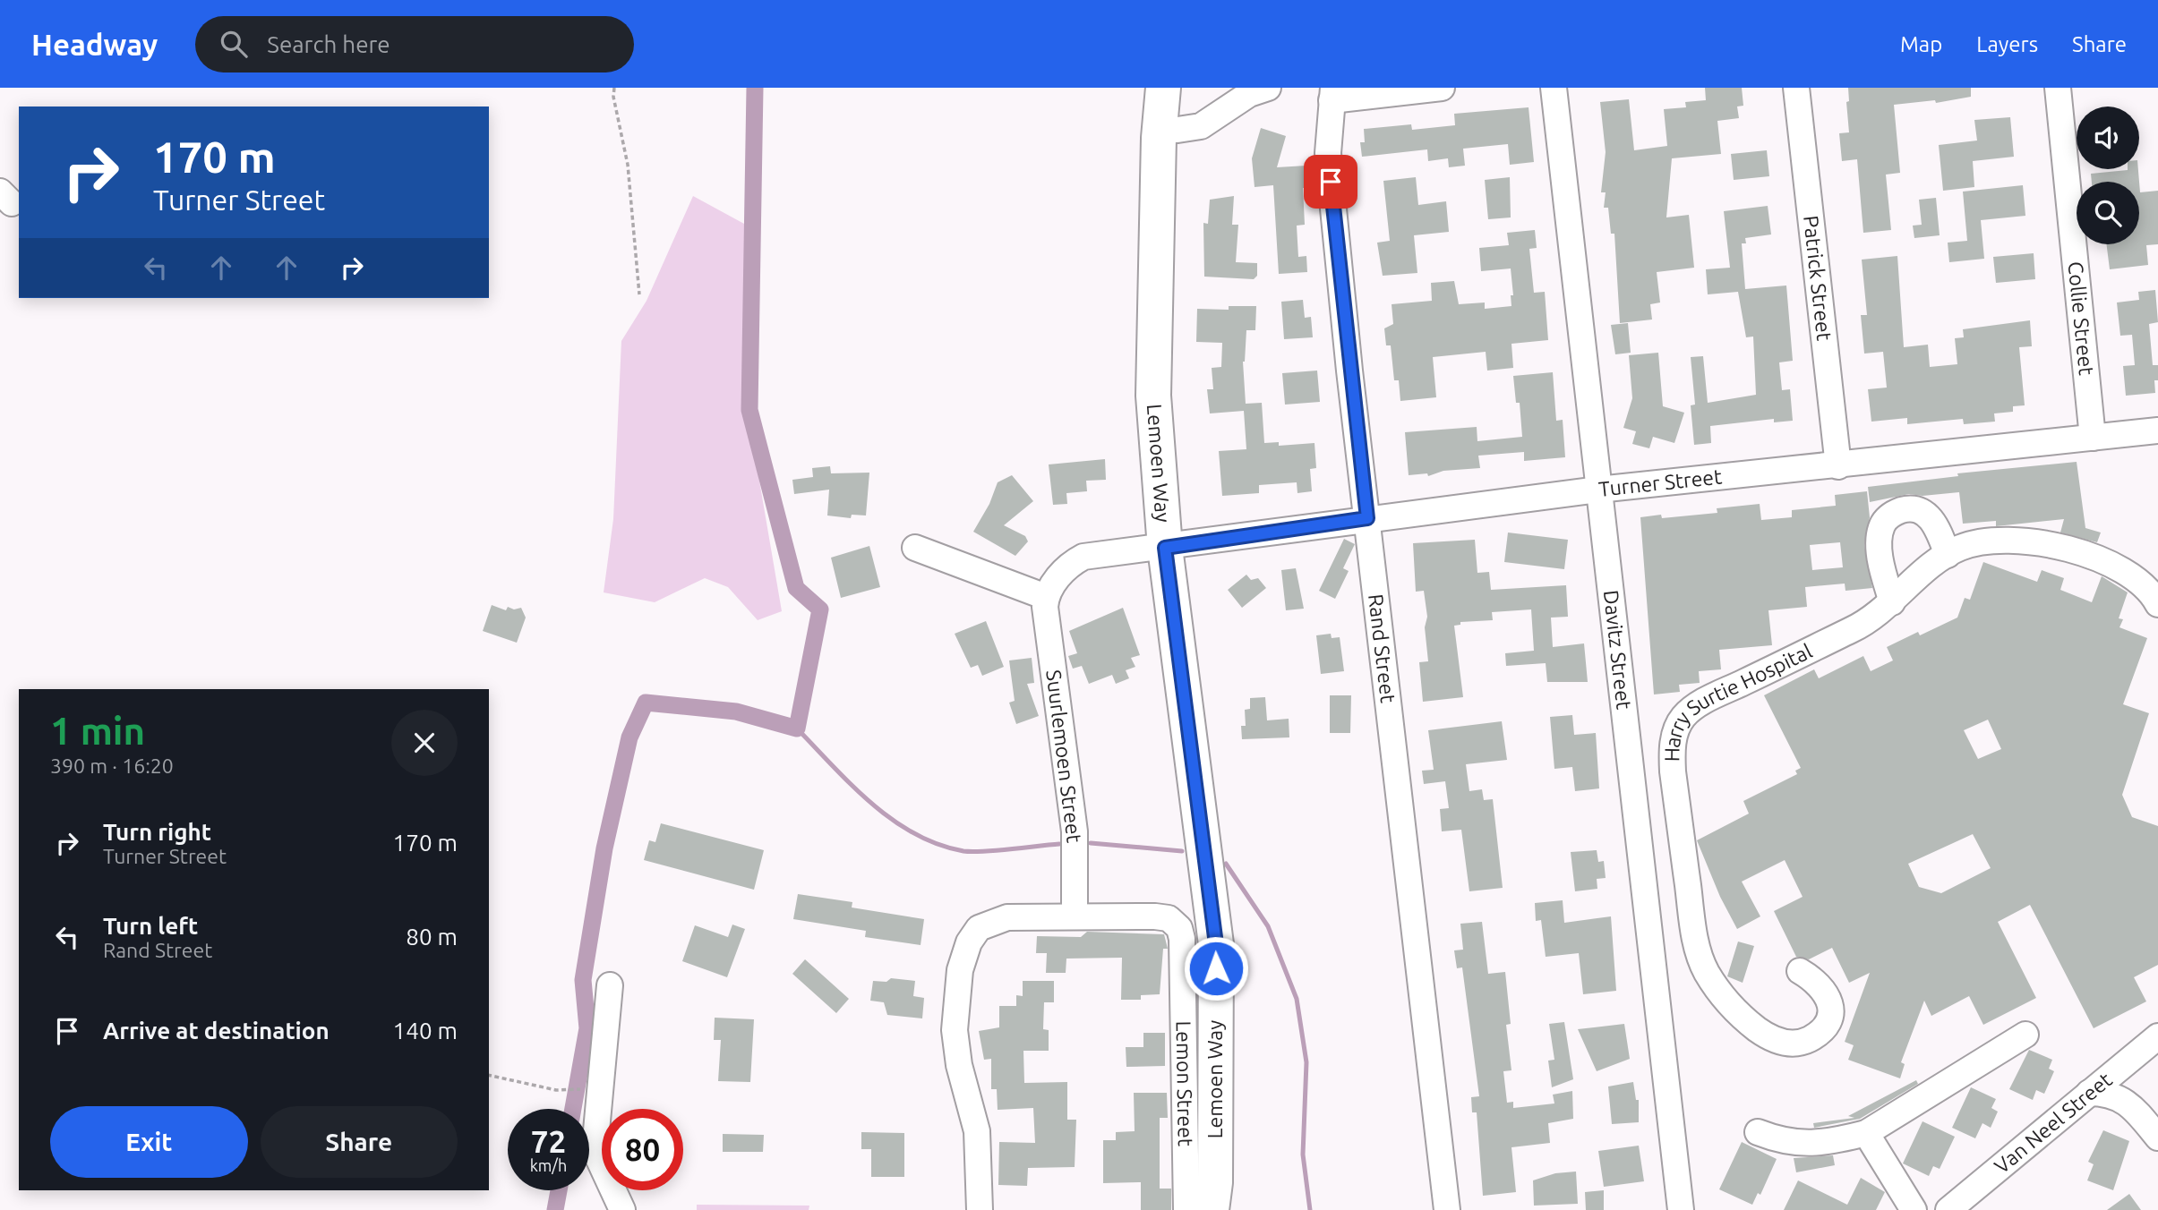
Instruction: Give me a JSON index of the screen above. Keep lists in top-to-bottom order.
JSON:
{
  "streets": {
    "highway": ["Lemoen Way"],
    "street": [
      "Patrick Street",
      "Collie Street",
      "Turner Street",
      "Rand Street",
      "Davitz Street",
      "Harry Surtie Hospital",
      "Suurlemoen Street",
      "Lemon Street",
      "Van Neel Street"
    ]
  },
  "crossings": [
    ["Patrick Street", "Turner Street"],
    ["Collie Street", "Turner Street"],
    ["Lemoen Way", "Turner Street"],
    ["Turner Street", "Rand Street"],
    ["Turner Street", "Davitz Street"],
    ["Suurlemoen Street", "Lemon Street"]
  ],
  "page": {
    "header": "Headway",
    "search": "Search here",
    "nav": ["Map", "Layers", "Share"],
    "turn": ["170 m", "Turner Street"],
    "heading": ["1 min", "390 m · 16:20"],
    "list": [
      {
        "name": "Turn right",
        "note": "Turner Street",
        "value": "170 m"
      },
      {
        "name": "Turn left",
        "note": "Rand Street",
        "value": "80 m"
      },
      {
        "name": "Arrive at destination",
        "value": "140 m"
      }
    ],
    "buttons": ["Exit", "Share"],
    "speed": "72 km/h",
    "limit": "80"
  }
}
